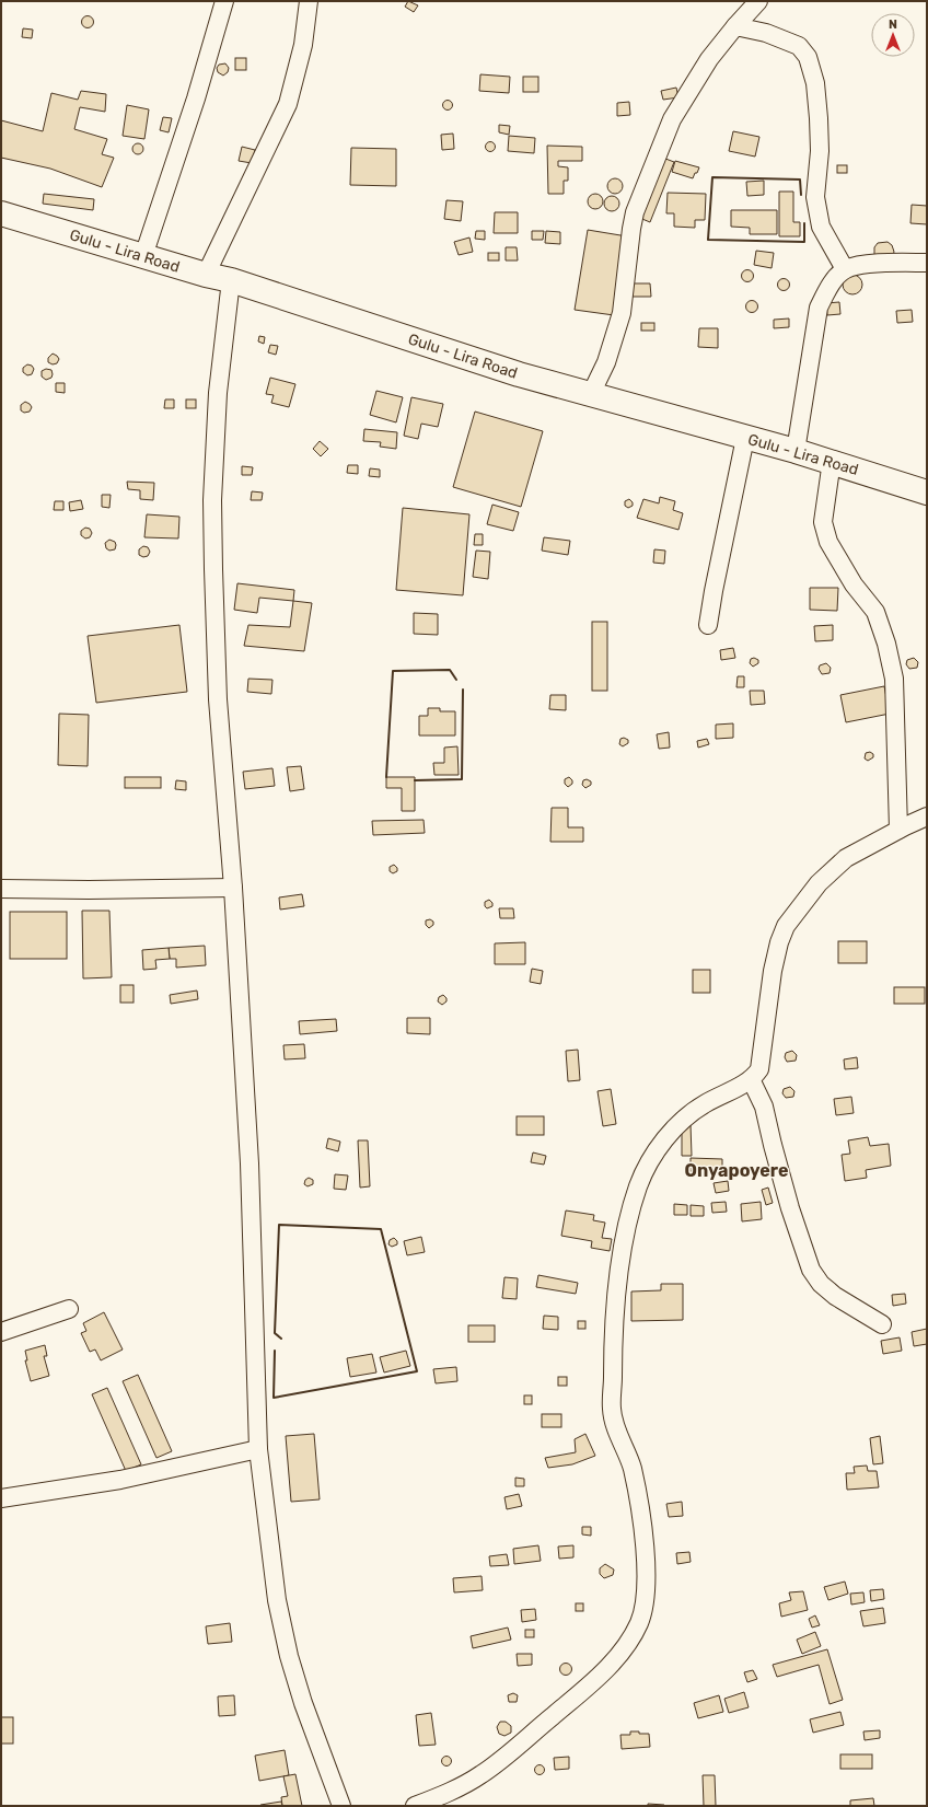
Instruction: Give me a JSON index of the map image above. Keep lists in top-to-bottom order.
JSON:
{
  "streets": {
    "main road": ["Gulu - Lira Road"]
  },
  "districts": ["Onyapoyere"],
  "north": "top"
}
